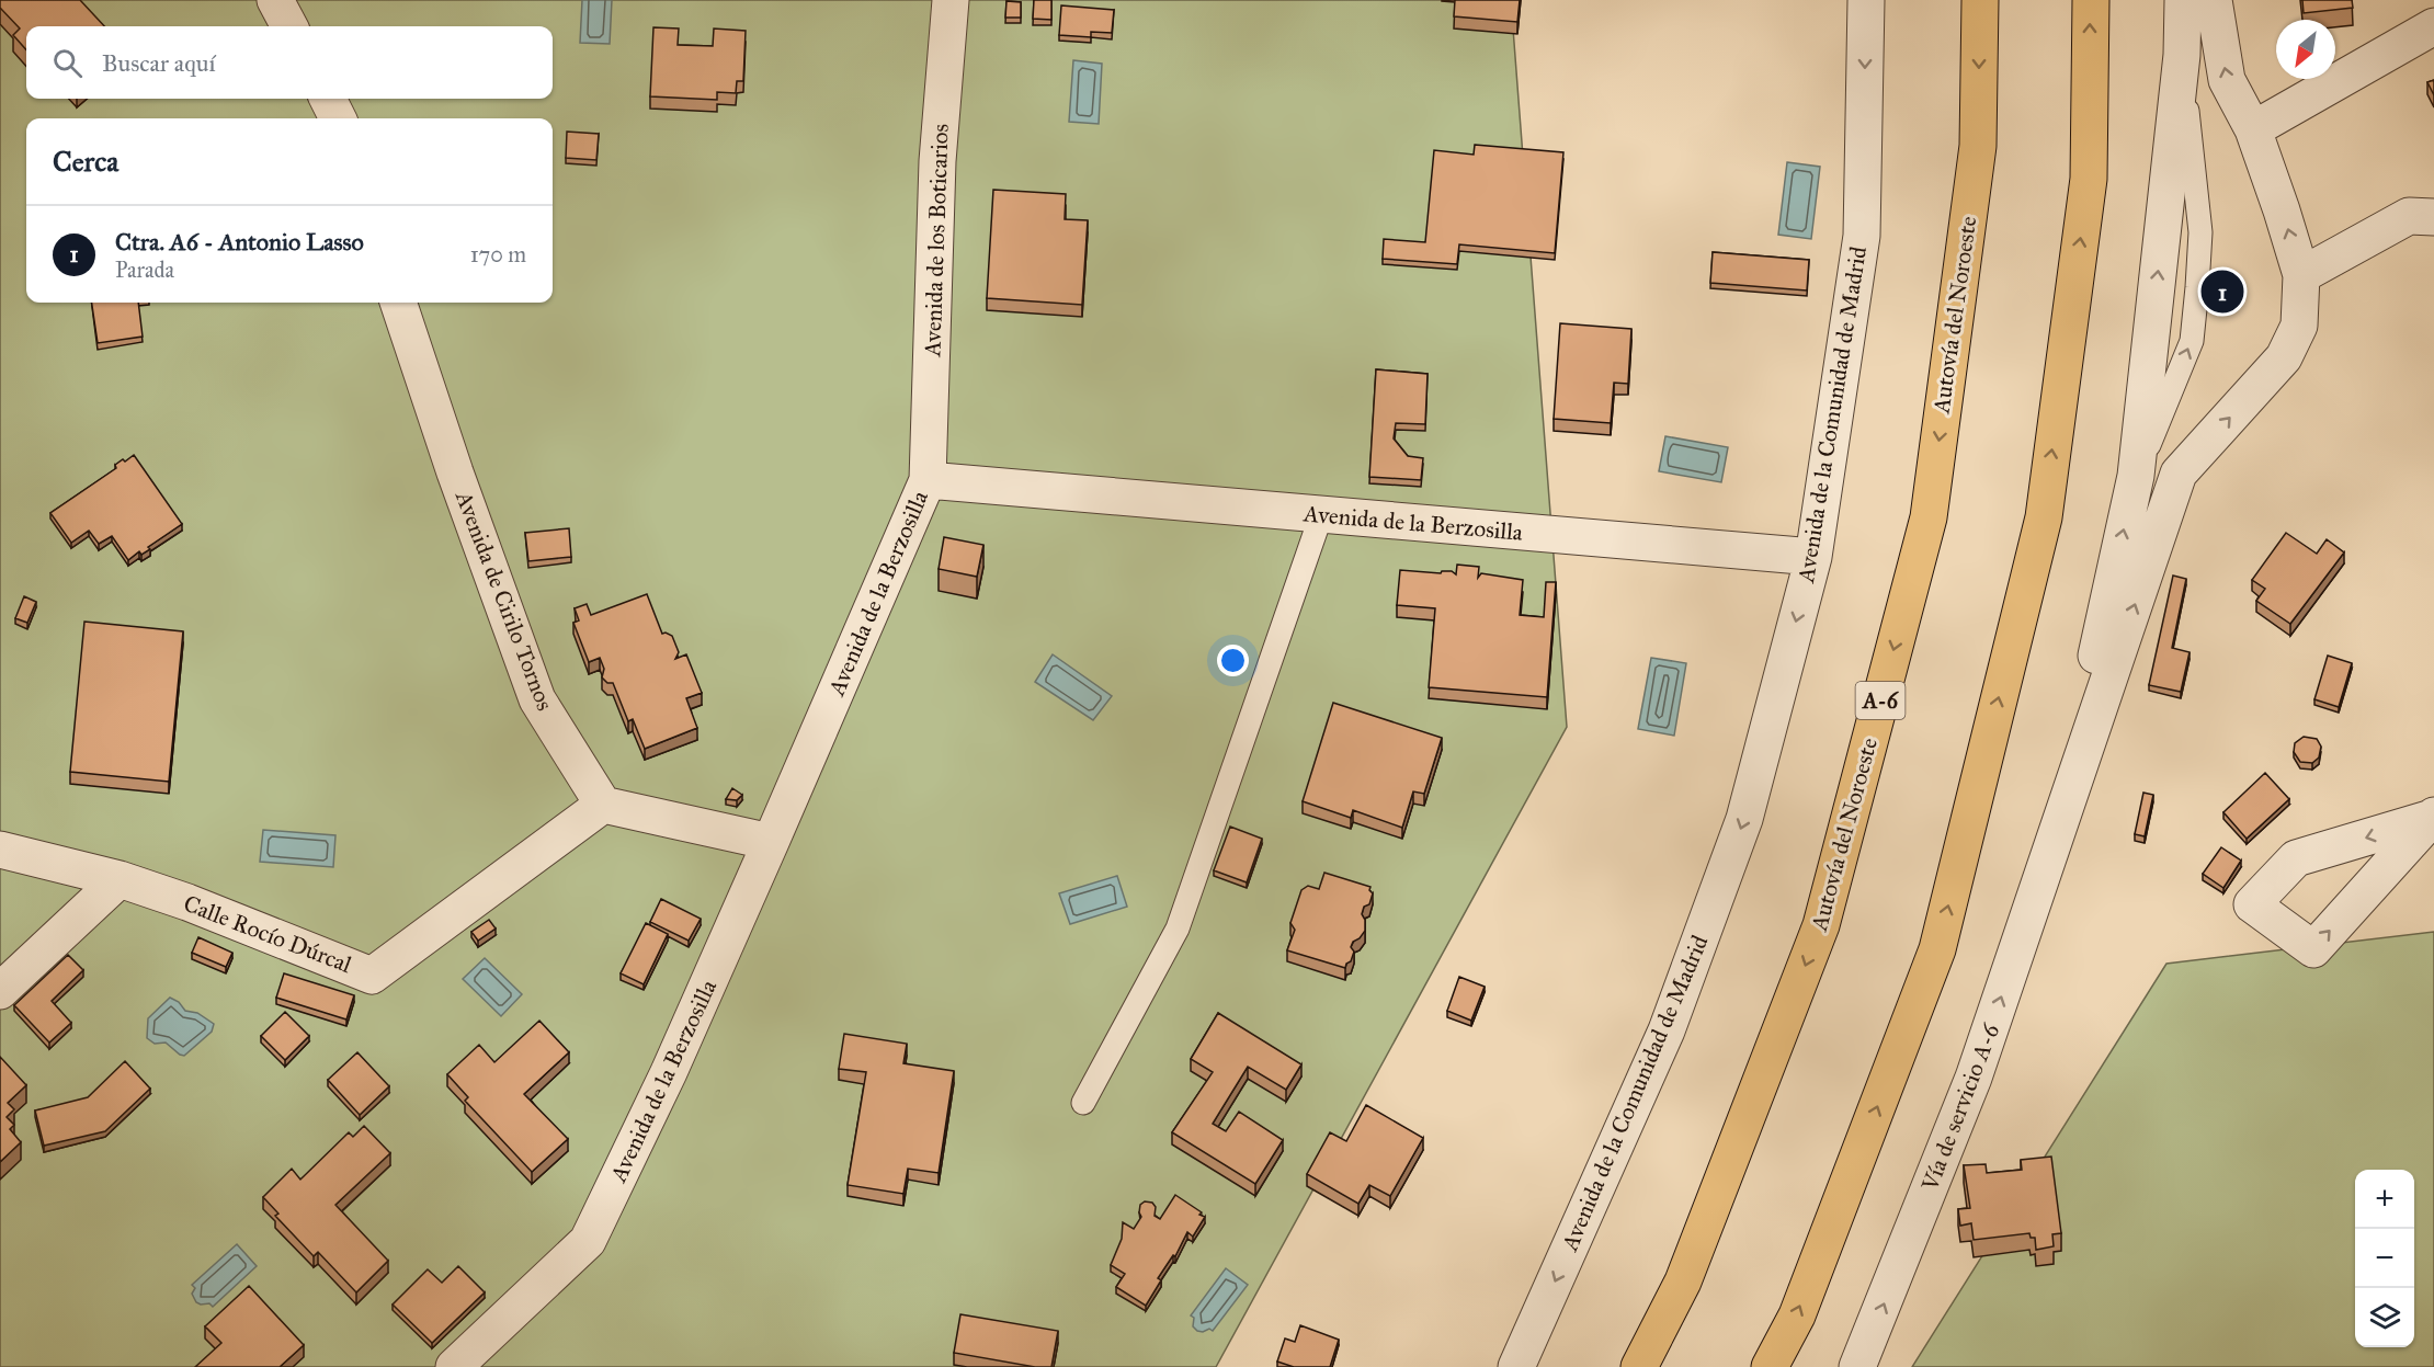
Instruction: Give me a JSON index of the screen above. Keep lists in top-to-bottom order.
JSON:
{
  "streets": {
    "highway": ["Autovía del Noroeste", "A-6"],
    "street": [
      "Avenida de los Boticarios",
      "Avenida de la Comunidad de Madrid",
      "Avenida de la Berzosilla",
      "Avenida de Cirilo Tornos",
      "Calle Rocío Dúrcal",
      "Vía de servicio A-6"
    ]
  },
  "crossings": [
    ["Avenida de los Boticarios", "Avenida de la Berzosilla"],
    ["Avenida de la Comunidad de Madrid", "Avenida de la Berzosilla"],
    ["Avenida de Cirilo Tornos", "Calle Rocío Dúrcal"]
  ],
  "one_way": ["Vía de servicio A-6"],
  "north": "bottom left",
  "page": {
    "search": "Buscar aquí",
    "heading": "Cerca",
    "list": [
      {
        "mark": "1",
        "name": "Ctra. A6 - Antonio Lasso",
        "note": "Parada",
        "value": "170 m"
      }
    ],
    "pins": "1",
    "map_buttons": ["+", "−"]
  }
}
